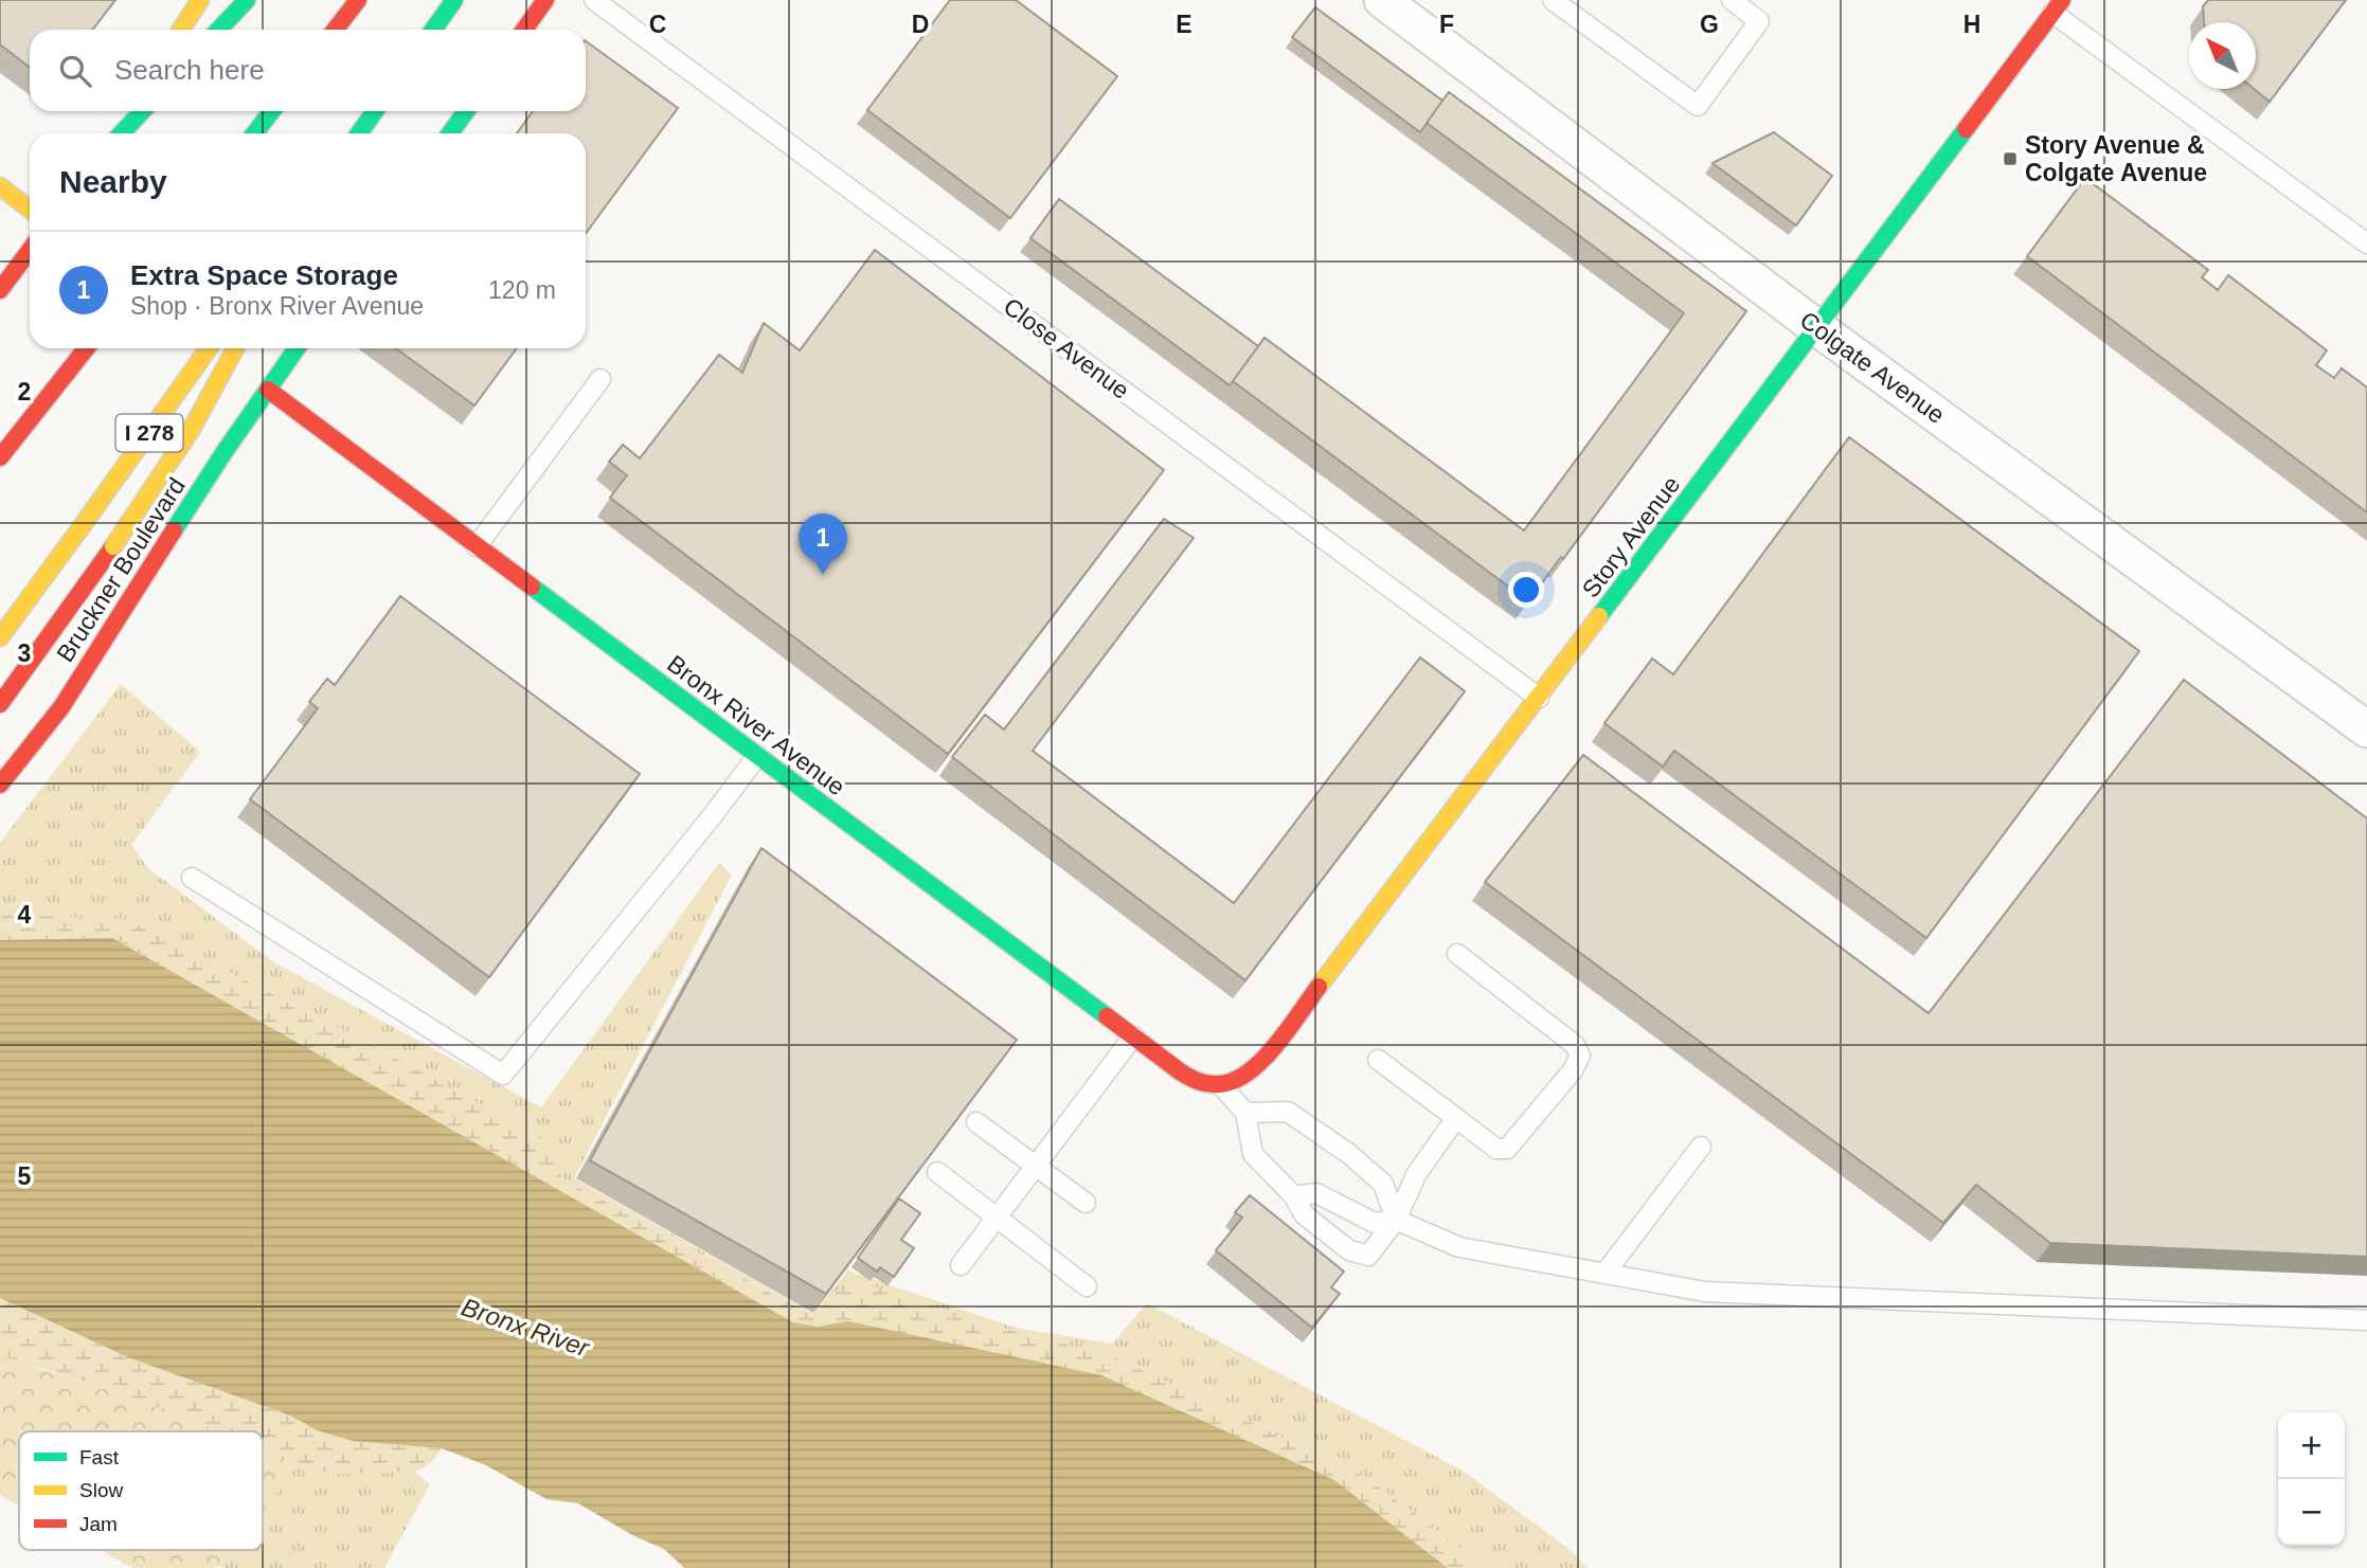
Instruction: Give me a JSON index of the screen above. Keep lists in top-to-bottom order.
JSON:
{
  "streets": {
    "main road": [
      "I 278",
      "Story Avenue",
      "Bruckner Boulevard",
      "Bronx River Avenue"
    ],
    "street": ["Colgate Avenue"],
    "lane": ["Close Avenue"]
  },
  "crossings": [
    ["Close Avenue", "Story Avenue"],
    ["Colgate Avenue", "Story Avenue"],
    ["Story Avenue", "Bronx River Avenue"],
    ["Bruckner Boulevard", "Bronx River Avenue"]
  ],
  "water": ["Bronx River"],
  "places": {
    "transit": ["Story Avenue & Colgate Avenue"]
  },
  "legend": ["Fast", "Slow", "Jam"],
  "north": "top left",
  "page": {
    "search": "Search here",
    "heading": "Nearby",
    "list": [
      {
        "mark": "1",
        "name": "Extra Space Storage",
        "note": "Shop · Bronx River Avenue",
        "value": "120 m"
      }
    ],
    "pins": "1",
    "map_buttons": ["+", "−"]
  },
  "grid": {
    "columns": [
      "C",
      "D",
      "E",
      "F",
      "G",
      "H"
    ],
    "rows": [
      "2",
      "3",
      "4",
      "5"
    ]
  }
}
